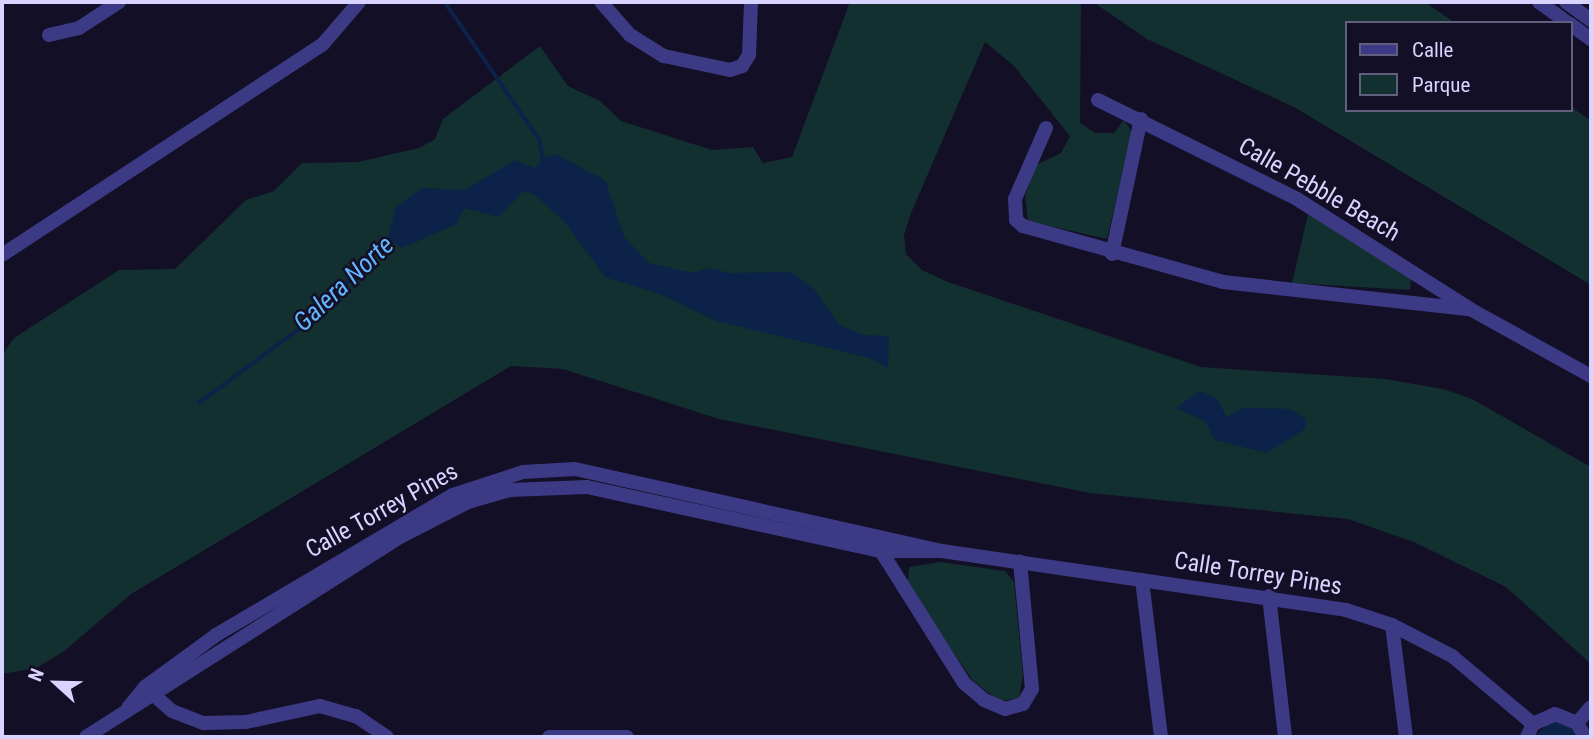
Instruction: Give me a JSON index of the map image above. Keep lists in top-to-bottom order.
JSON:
{
  "streets": {
    "street": ["Calle Pebble Beach", "Calle Torrey Pines"]
  },
  "water": ["Galera Norte"],
  "legend": ["Calle", "Parque"],
  "north": "left"
}
